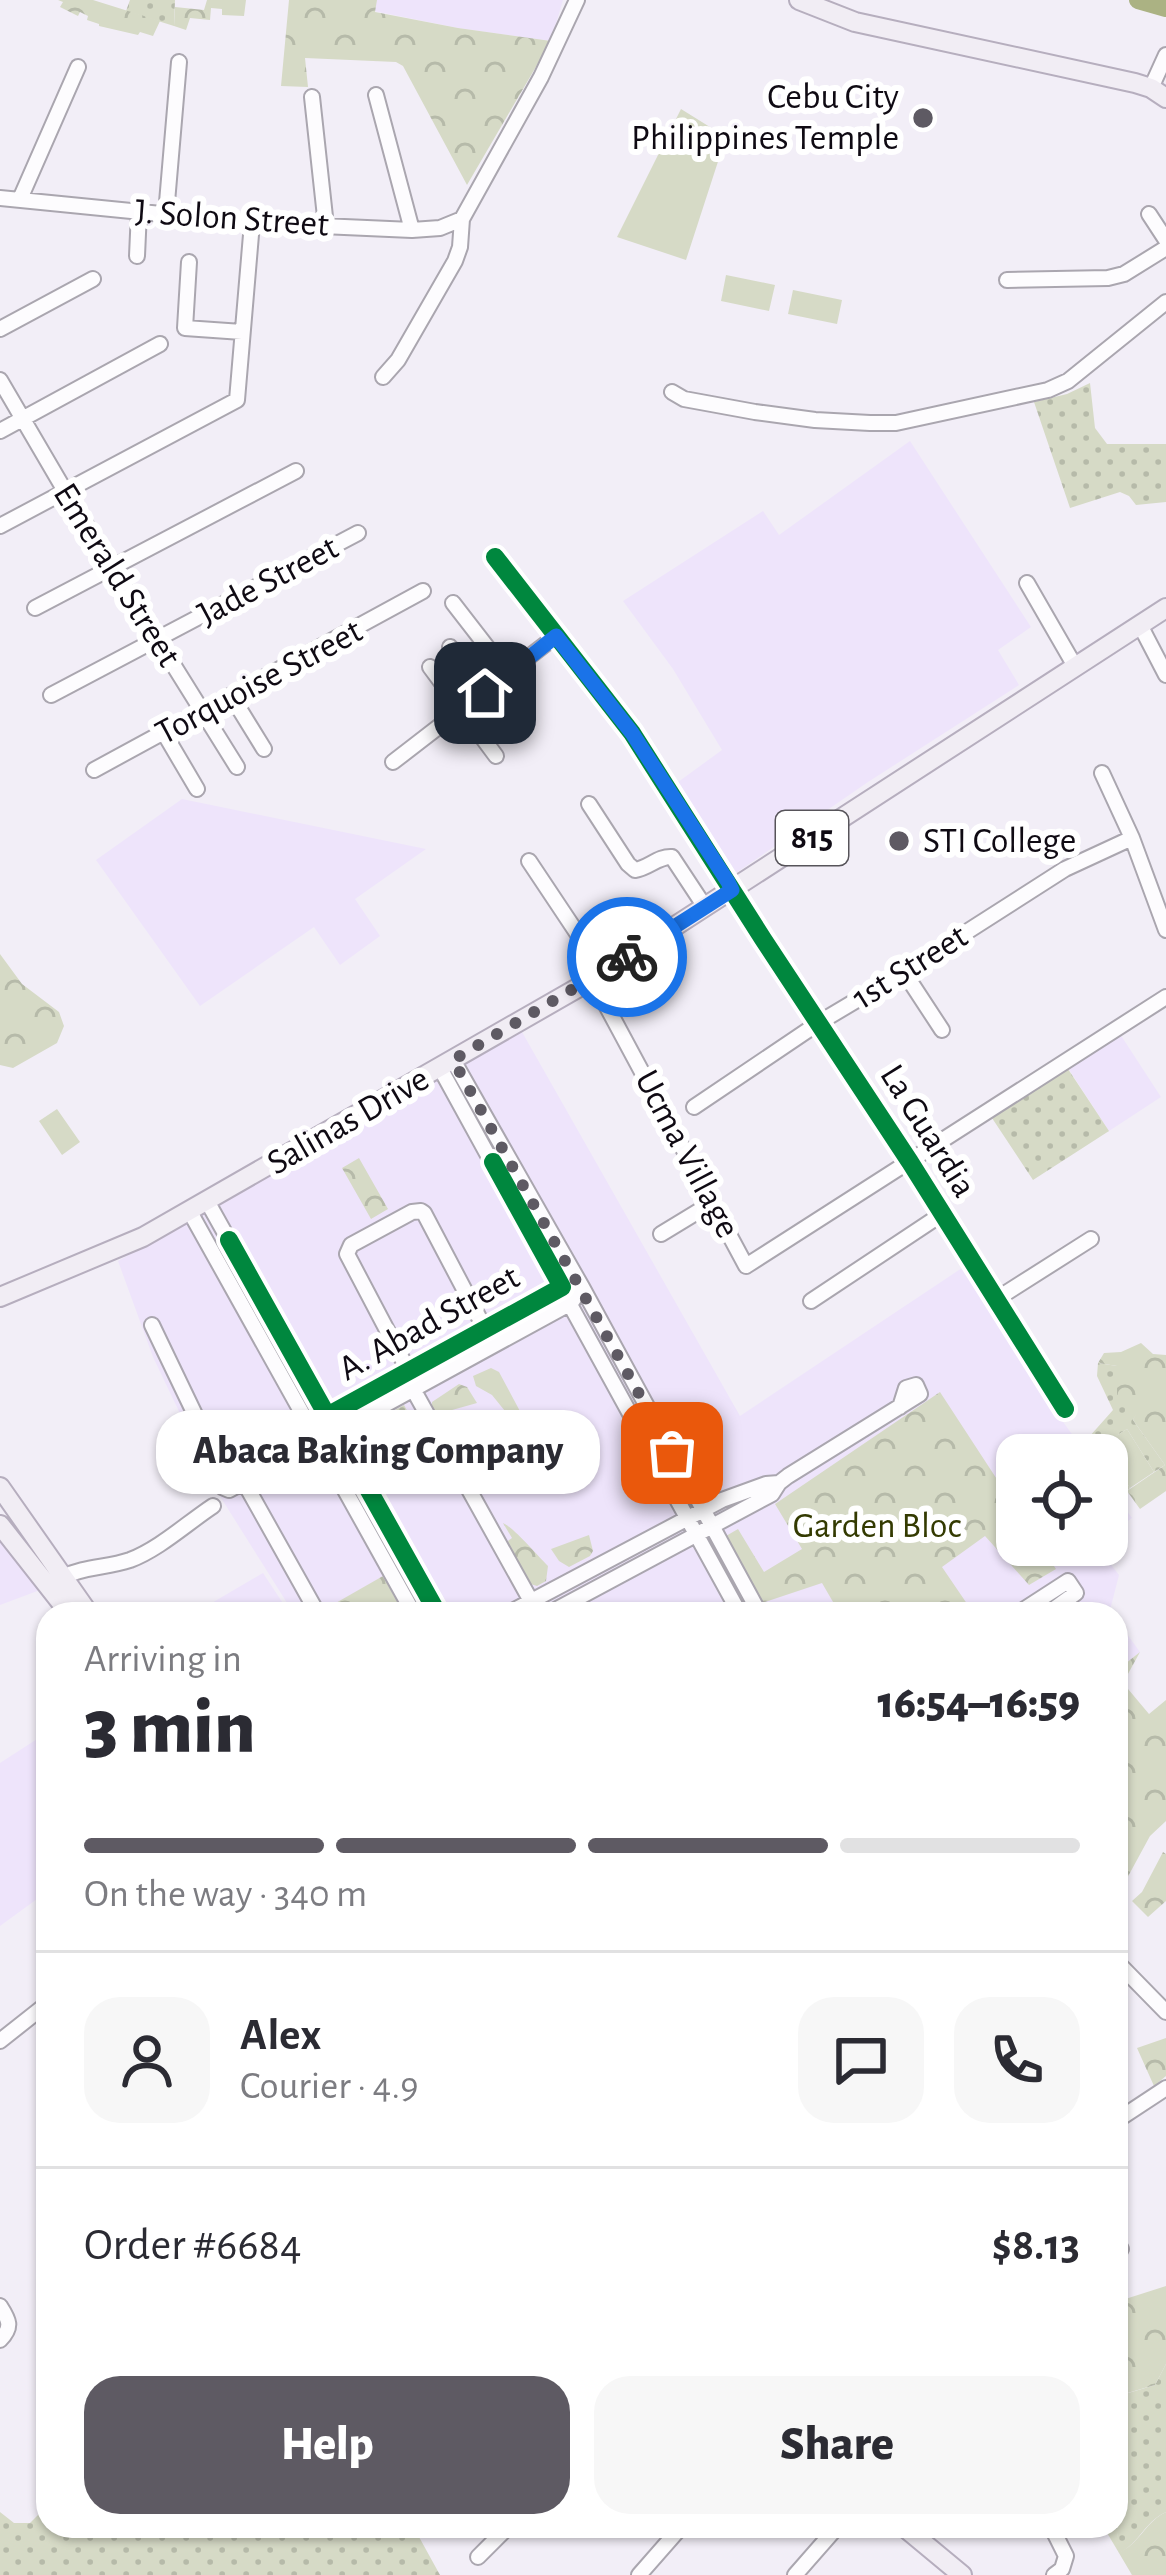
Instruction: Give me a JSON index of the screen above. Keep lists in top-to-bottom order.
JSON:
{
  "streets": {
    "main road": ["815", "Salinas Drive"],
    "street": [
      "J. Solon Street",
      "Emerald Street",
      "Jade Street",
      "Torquoise Street",
      "1st Street",
      "La Guardia",
      "Ucma Village",
      "A. Abad Street"
    ]
  },
  "crossings": [
    ["Emerald Street", "Jade Street"],
    ["Emerald Street", "Torquoise Street"],
    ["1st Street", "La Guardia"],
    ["Salinas Drive", "La Guardia"],
    ["Salinas Drive", "Ucma Village"],
    ["La Guardia", "Ucma Village"]
  ],
  "parks": ["Garden Bloc"],
  "places": ["Cebu City Philippines Temple", "STI College", "Abaca Baking Company"],
  "page": {
    "bubble": "Abaca Baking Company",
    "heading": ["3 min", "Arriving in", "16:54–16:59"],
    "panel": [
      "Alex",
      "Courier · 4.9",
      "Order #6684",
      "$8.13"
    ],
    "bar": "On the way · 340 m",
    "buttons": ["Help", "Share"]
  }
}
